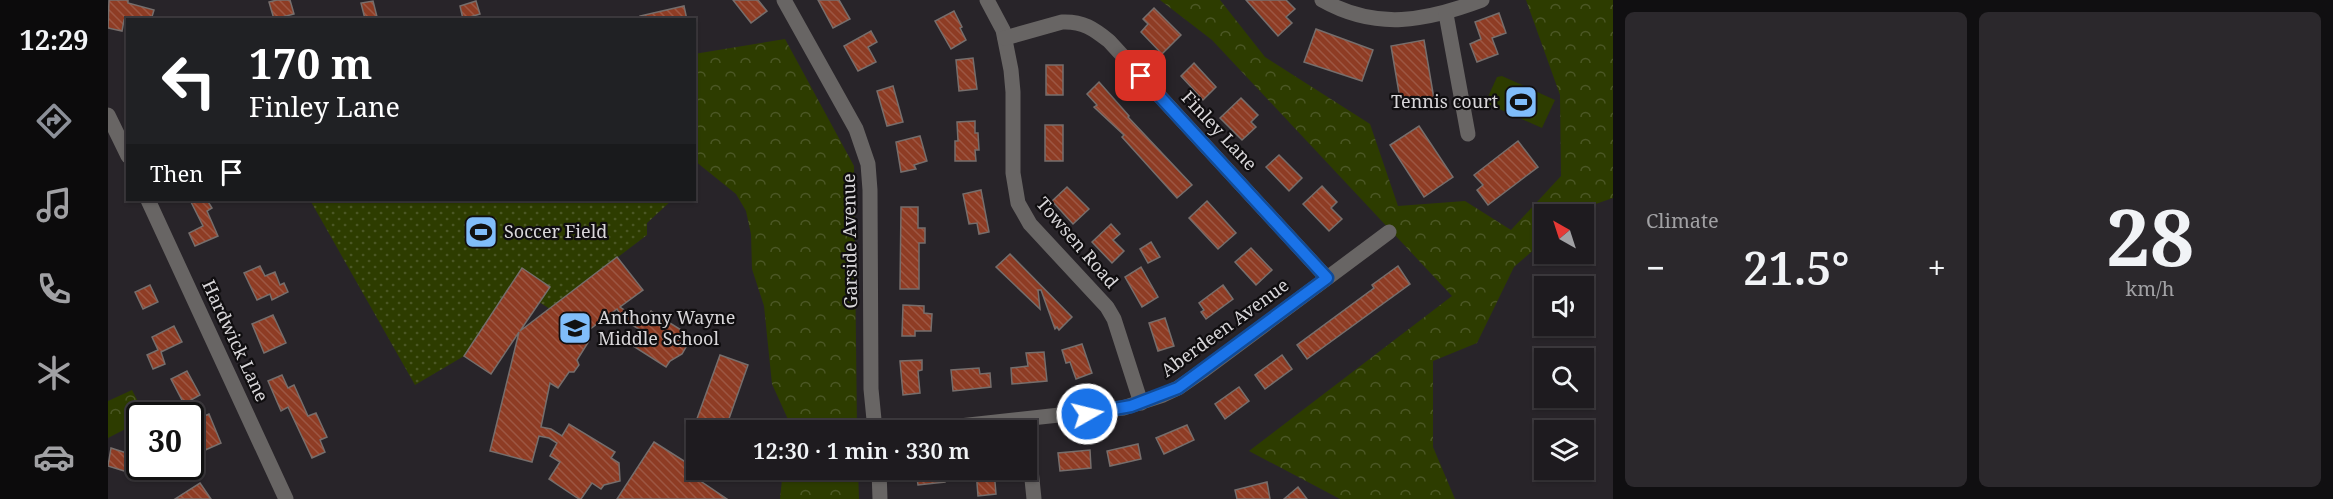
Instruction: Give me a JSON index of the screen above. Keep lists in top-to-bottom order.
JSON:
{
  "streets": {
    "street": [
      "Finley Lane",
      "Garside Avenue",
      "Towsen Road",
      "Aberdeen Avenue",
      "Hardwick Lane"
    ]
  },
  "crossings": [
    ["Finley Lane", "Towsen Road"],
    ["Finley Lane", "Aberdeen Avenue"],
    ["Towsen Road", "Aberdeen Avenue"]
  ],
  "places": {
    "sports": ["Tennis court", "Soccer Field"],
    "school or university": ["Anthony Wayne Middle School"]
  },
  "north": "top left",
  "page": {
    "tabs": "12:29",
    "tile": [
      "Climate",
      ["28", "km/h"]
    ],
    "turn": ["170 m", "Finley Lane"],
    "then": "Then",
    "heat": ["−", "21.5°", "+"],
    "limit": "30",
    "trip": "12:30 · 1 min · 330 m"
  }
}
